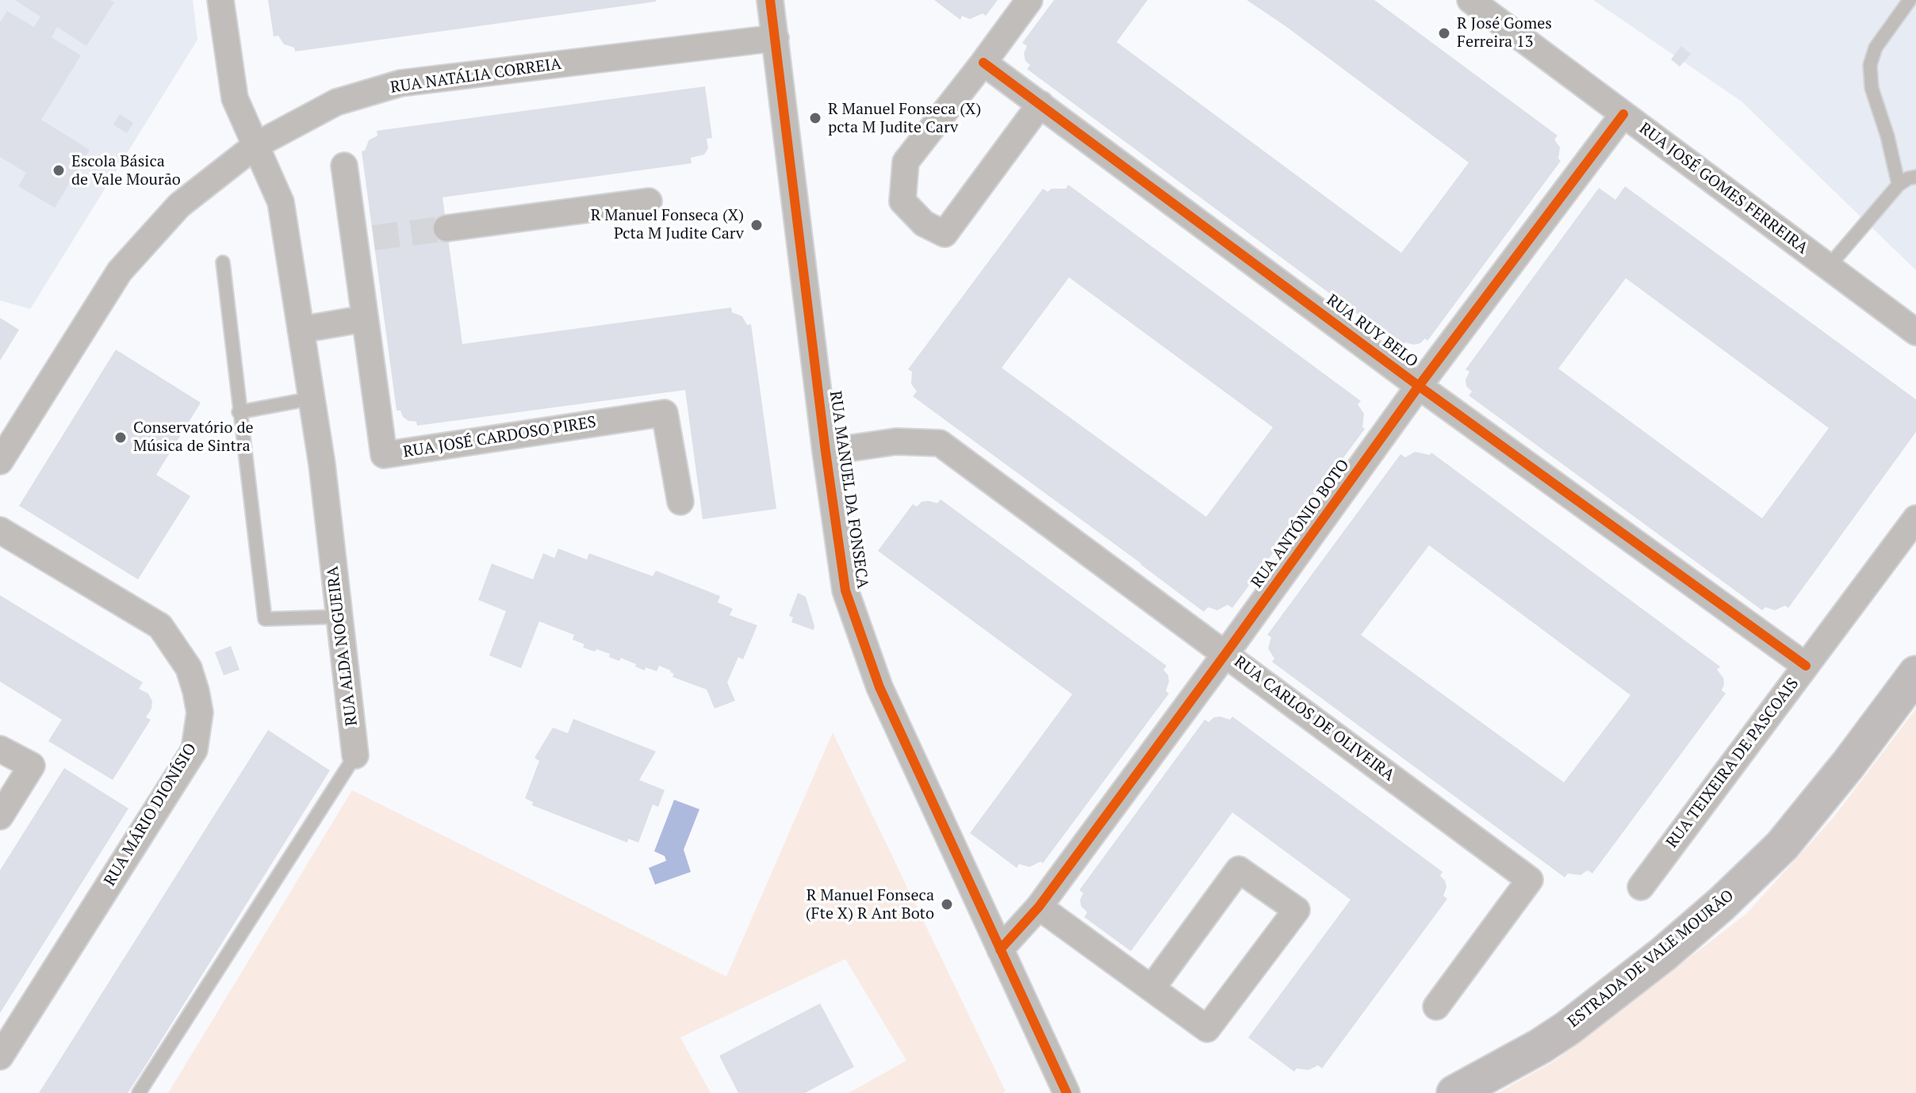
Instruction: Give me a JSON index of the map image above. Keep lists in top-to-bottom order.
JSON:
{
  "streets": {
    "street": [
      "RUA NATÁLIA CORREIA",
      "RUA JOSÉ GOMES FERREIRA",
      "RUA RUY BELO",
      "RUA JOSÉ CARDOSO PIRES",
      "RUA MANUEL DA FONSECA",
      "RUA ANTÓNIO BOTO",
      "RUA ALDA NOGUEIRA",
      "RUA CARLOS DE OLIVEIRA",
      "RUA TEIXEIRA DE PASCOAIS",
      "RUA MÁRIO DIONÍSIO",
      "ESTRADA DE VALE MOURÃO"
    ]
  },
  "crossings": [
    ["RUA NATÁLIA CORREIA", "RUA MANUEL DA FONSECA"],
    ["RUA NATÁLIA CORREIA", "RUA ALDA NOGUEIRA"],
    ["RUA JOSÉ GOMES FERREIRA", "RUA ANTÓNIO BOTO"],
    ["RUA RUY BELO", "RUA ANTÓNIO BOTO"],
    ["RUA RUY BELO", "RUA TEIXEIRA DE PASCOAIS"],
    ["RUA MANUEL DA FONSECA", "RUA ANTÓNIO BOTO"],
    ["RUA MANUEL DA FONSECA", "RUA CARLOS DE OLIVEIRA"],
    ["RUA ANTÓNIO BOTO", "RUA CARLOS DE OLIVEIRA"]
  ],
  "places": [
    "R José Gomes Ferreira 13",
    "R Manuel Fonseca (X) pcta M Judite Carv",
    "Escola Básica de Vale Mourão",
    "R Manuel Fonseca (X) Pcta M Judite Carv",
    "Conservatório de Música de Sintra",
    "R Manuel Fonseca (Fte X) R Ant Boto"
  ]
}
